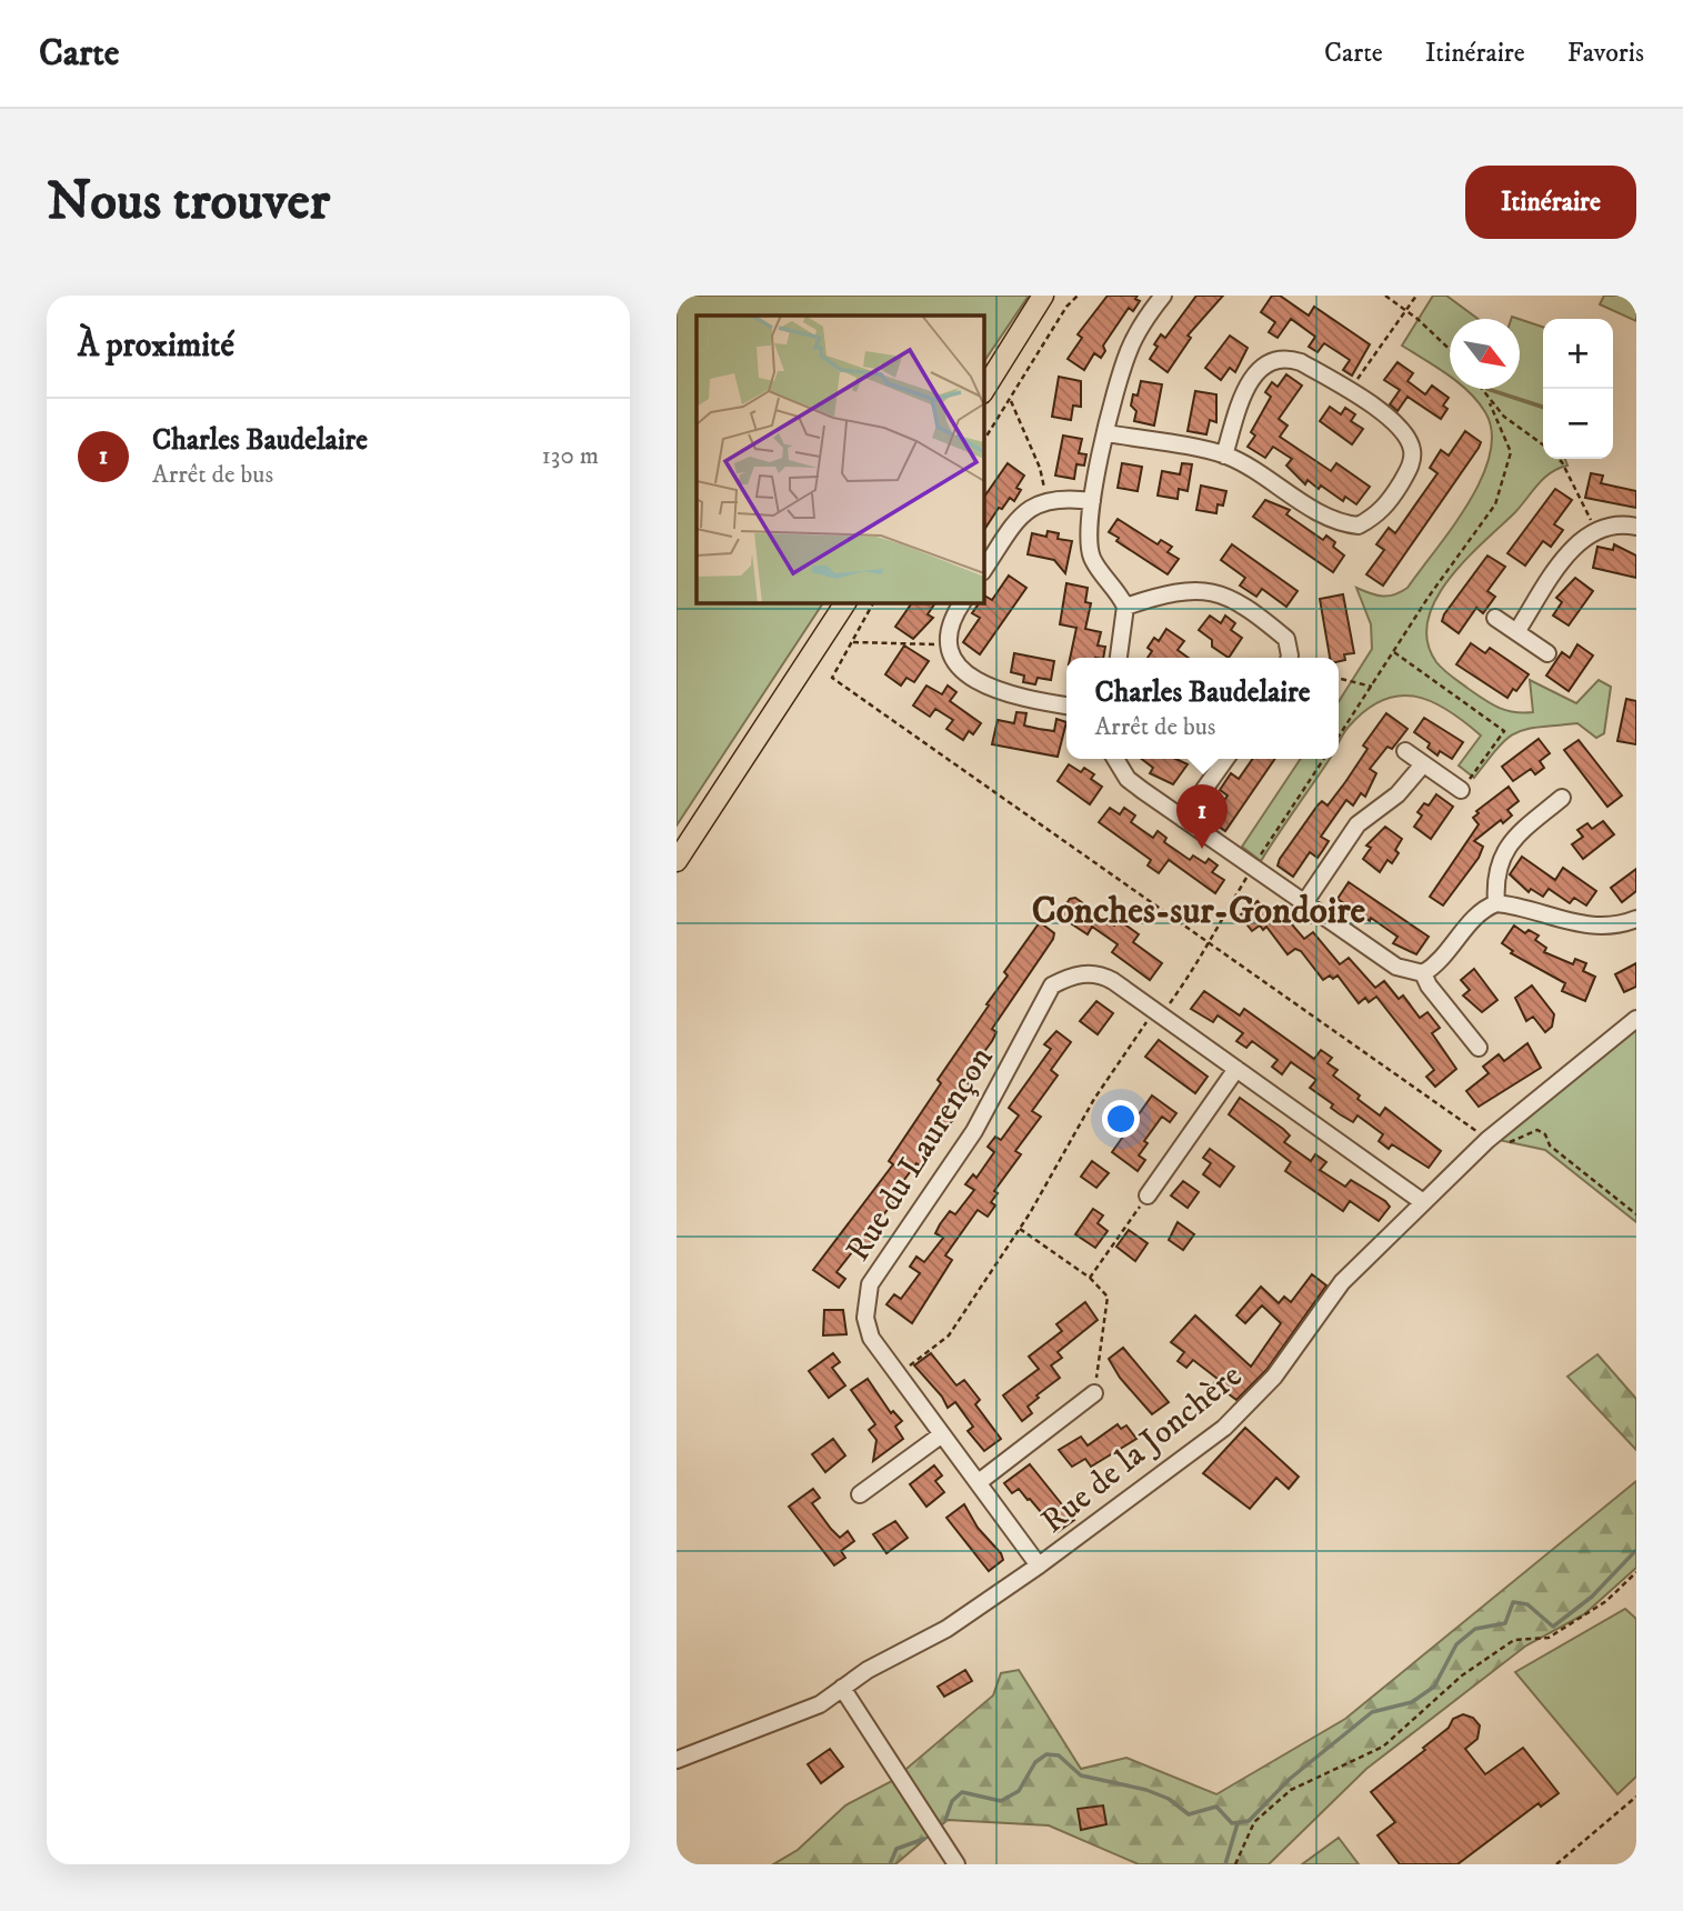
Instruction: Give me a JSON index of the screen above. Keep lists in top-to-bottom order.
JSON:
{
  "streets": {
    "street": ["Rue du Laurençon", "Rue de la Jonchère"]
  },
  "crossings": [
    ["Rue du Laurençon", "Rue de la Jonchère"]
  ],
  "districts": ["Conches-sur-Gondoire"],
  "north": "bottom right",
  "page": {
    "header": "Carte",
    "nav": ["Carte", "Itinéraire", "Favoris"],
    "buttons": "Itinéraire",
    "title": "Nous trouver",
    "heading": "À proximité",
    "map_buttons": ["+", "−"],
    "list": [
      {
        "mark": "1",
        "name": "Charles Baudelaire",
        "note": "Arrêt de bus",
        "value": "130 m"
      }
    ],
    "popup": ["Charles Baudelaire", "Arrêt de bus"],
    "pins": "1"
  }
}
